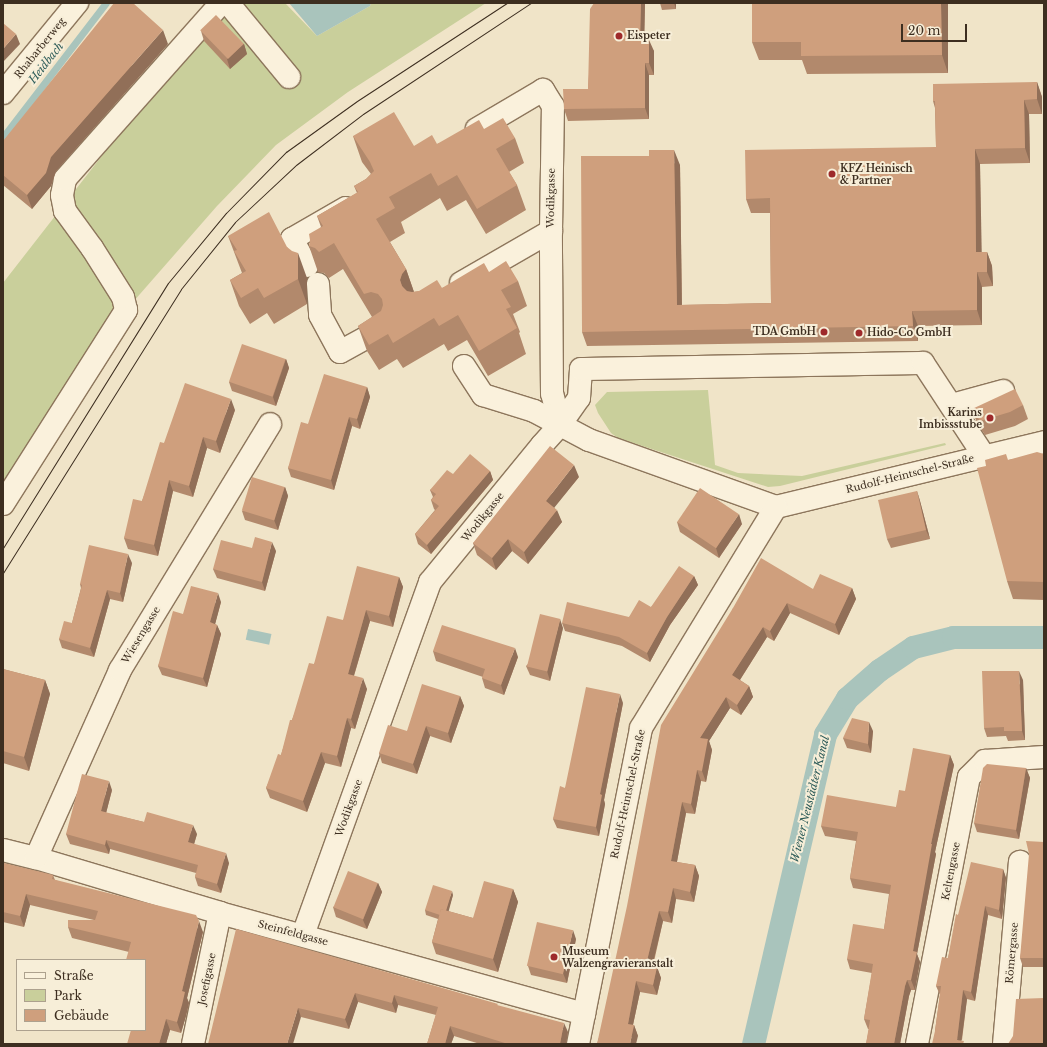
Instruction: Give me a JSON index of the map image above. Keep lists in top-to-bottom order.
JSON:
{
  "streets": {
    "street": [
      "Rhabarberweg",
      "Wodikgasse",
      "Rudolf-Heintschel-Straße",
      "Wiesengasse",
      "Keltengasse",
      "Steinfeldgasse",
      "Römergasse",
      "Josefigasse"
    ]
  },
  "crossings": [
    ["Wodikgasse", "Steinfeldgasse"],
    ["Rudolf-Heintschel-Straße", "Steinfeldgasse"],
    ["Wiesengasse", "Steinfeldgasse"],
    ["Steinfeldgasse", "Josefigasse"]
  ],
  "water": ["Heidbach", "Wiener Neustädter Kanal"],
  "places": [
    "Eispeter",
    "KFZ Heinisch & Partner",
    "TDA GmbH",
    "Hido-Co GmbH",
    "Karins Imbissstube",
    "Museum Walzengravieranstalt"
  ],
  "legend": ["Straße", "Park", "Gebäude"],
  "scale_bar": "20 m"
}
